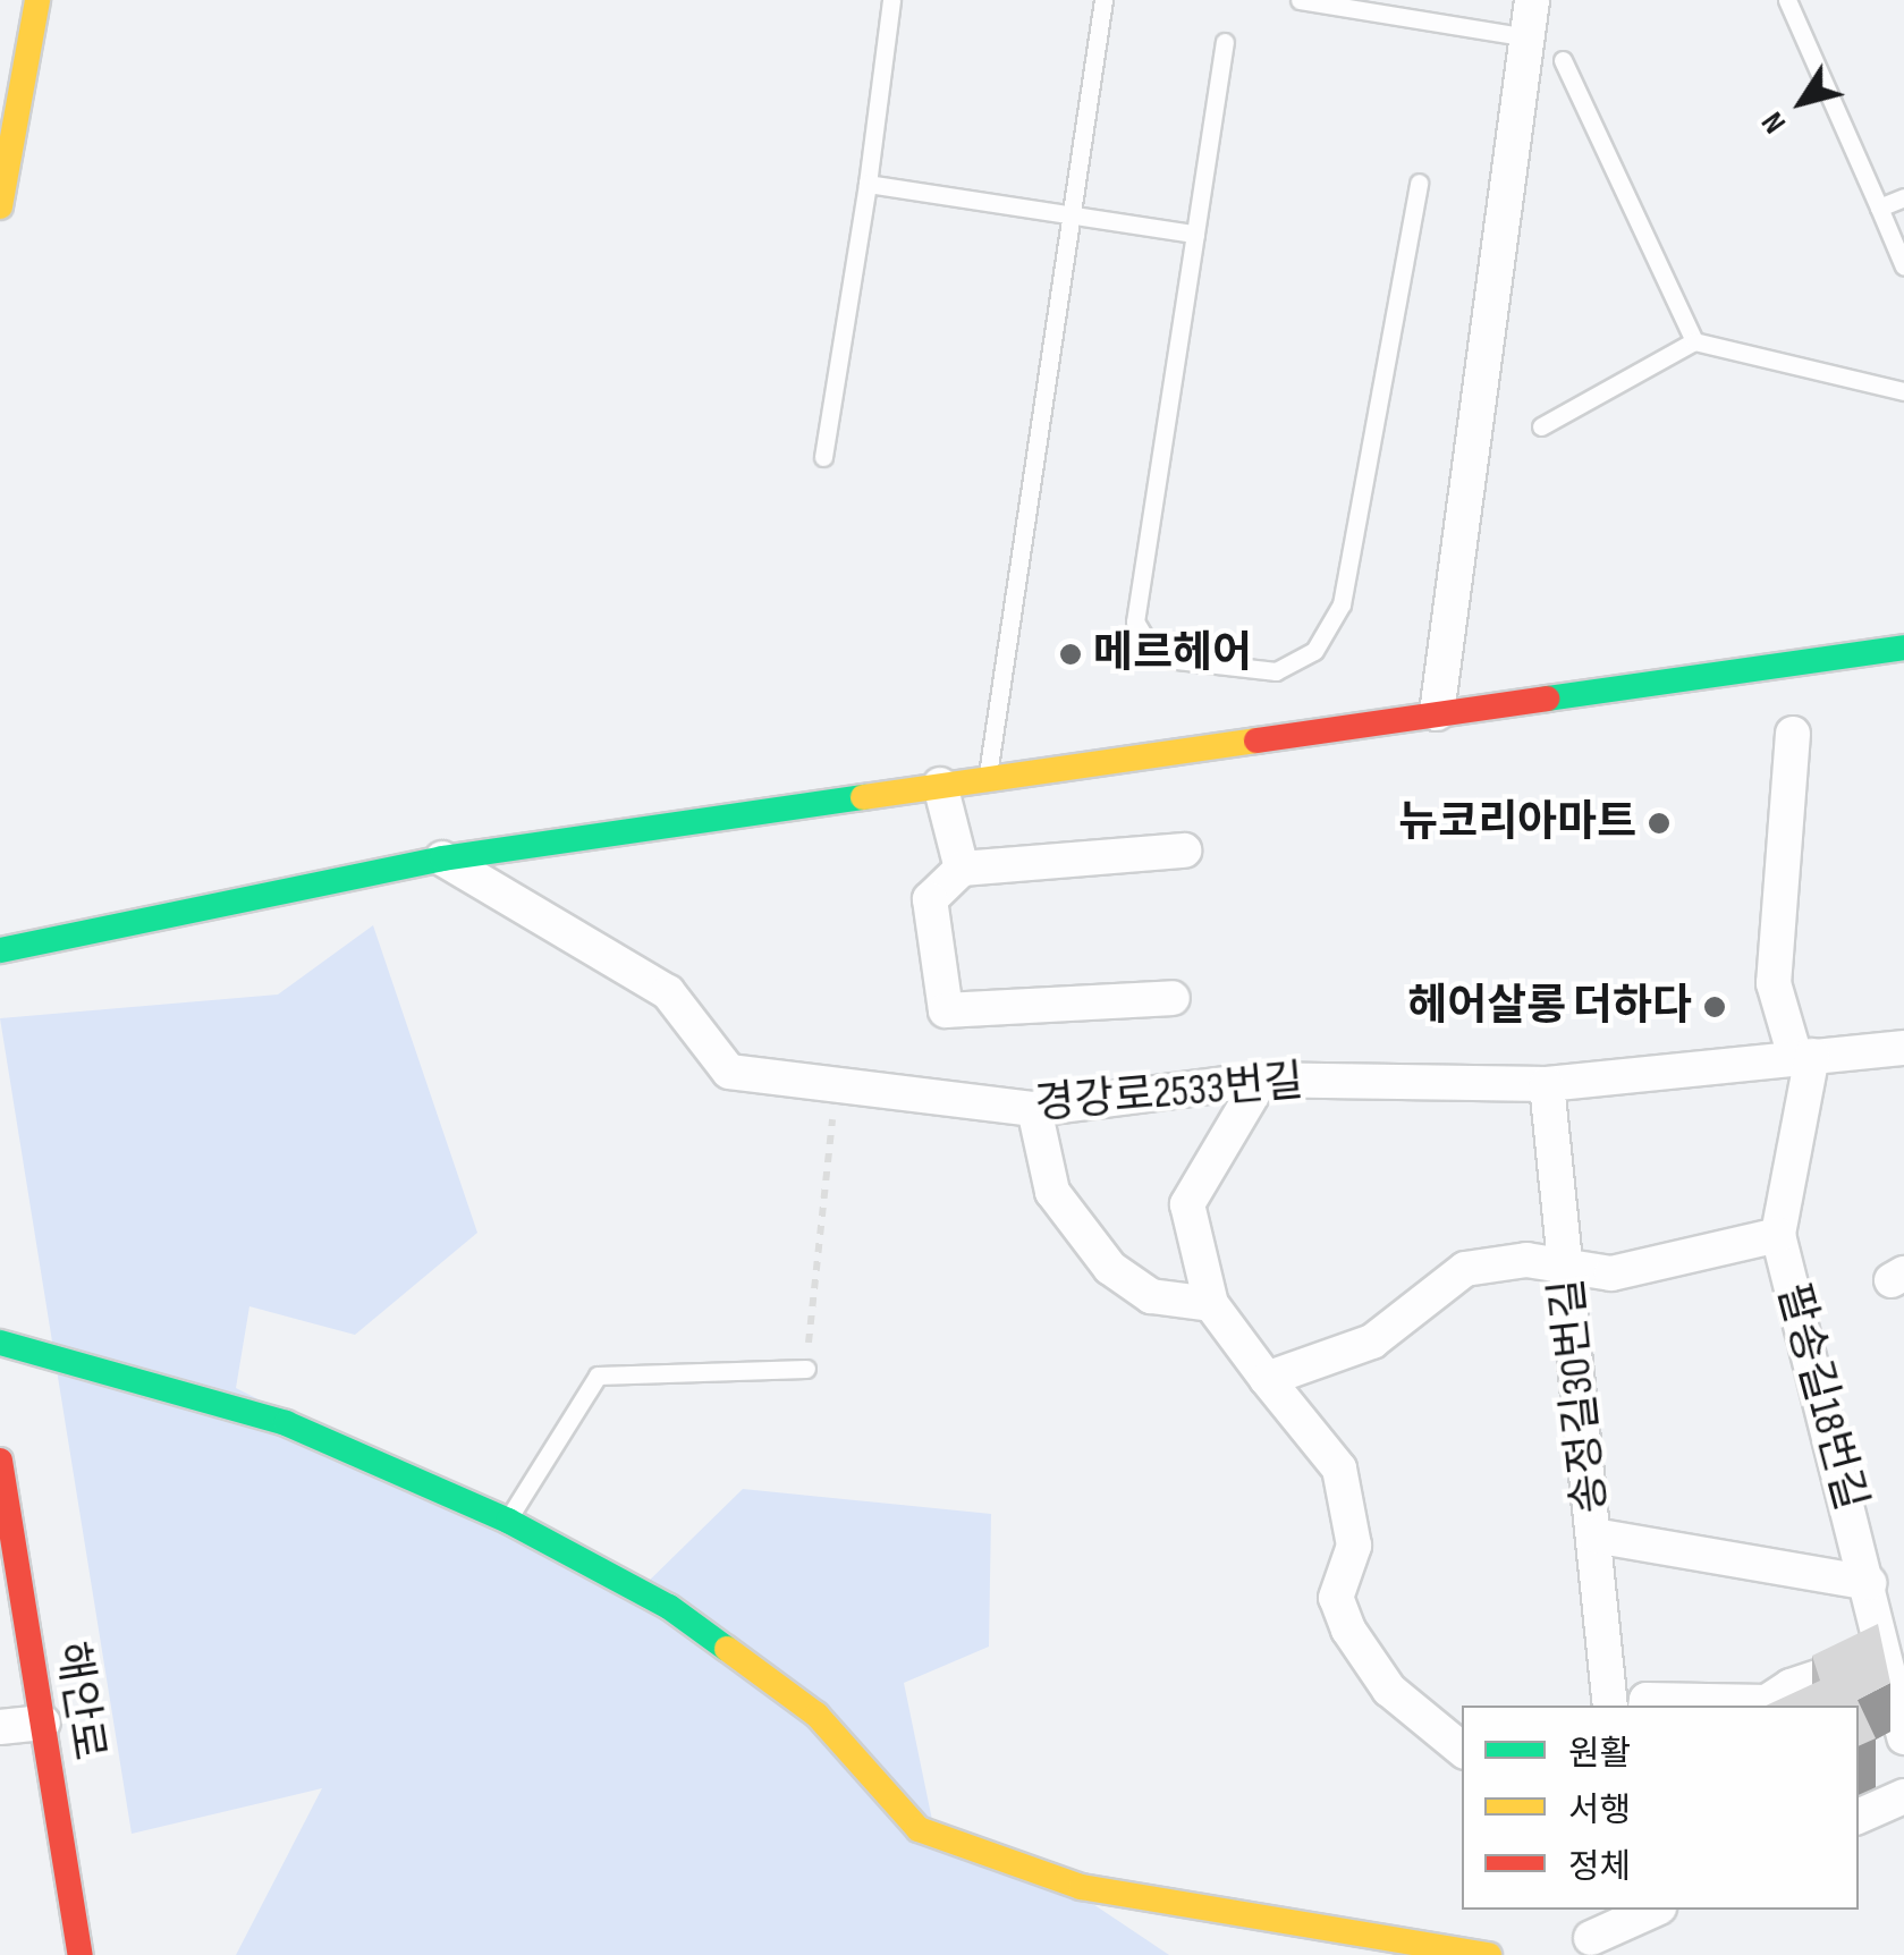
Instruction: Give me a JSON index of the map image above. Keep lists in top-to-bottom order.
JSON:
{
  "streets": {
    "street": [
      "경강로2533번길",
      "송정길30번길",
      "팔송길18번길",
      "해안로"
    ]
  },
  "crossings": [
    ["경강로2533번길", "송정길30번길"],
    ["경강로2533번길", "팔송길18번길"]
  ],
  "places": ["메르헤어", "뉴코리아마트", "헤어살롱 더하다"],
  "legend": ["원활", "서행", "정체"],
  "north": "bottom left"
}
